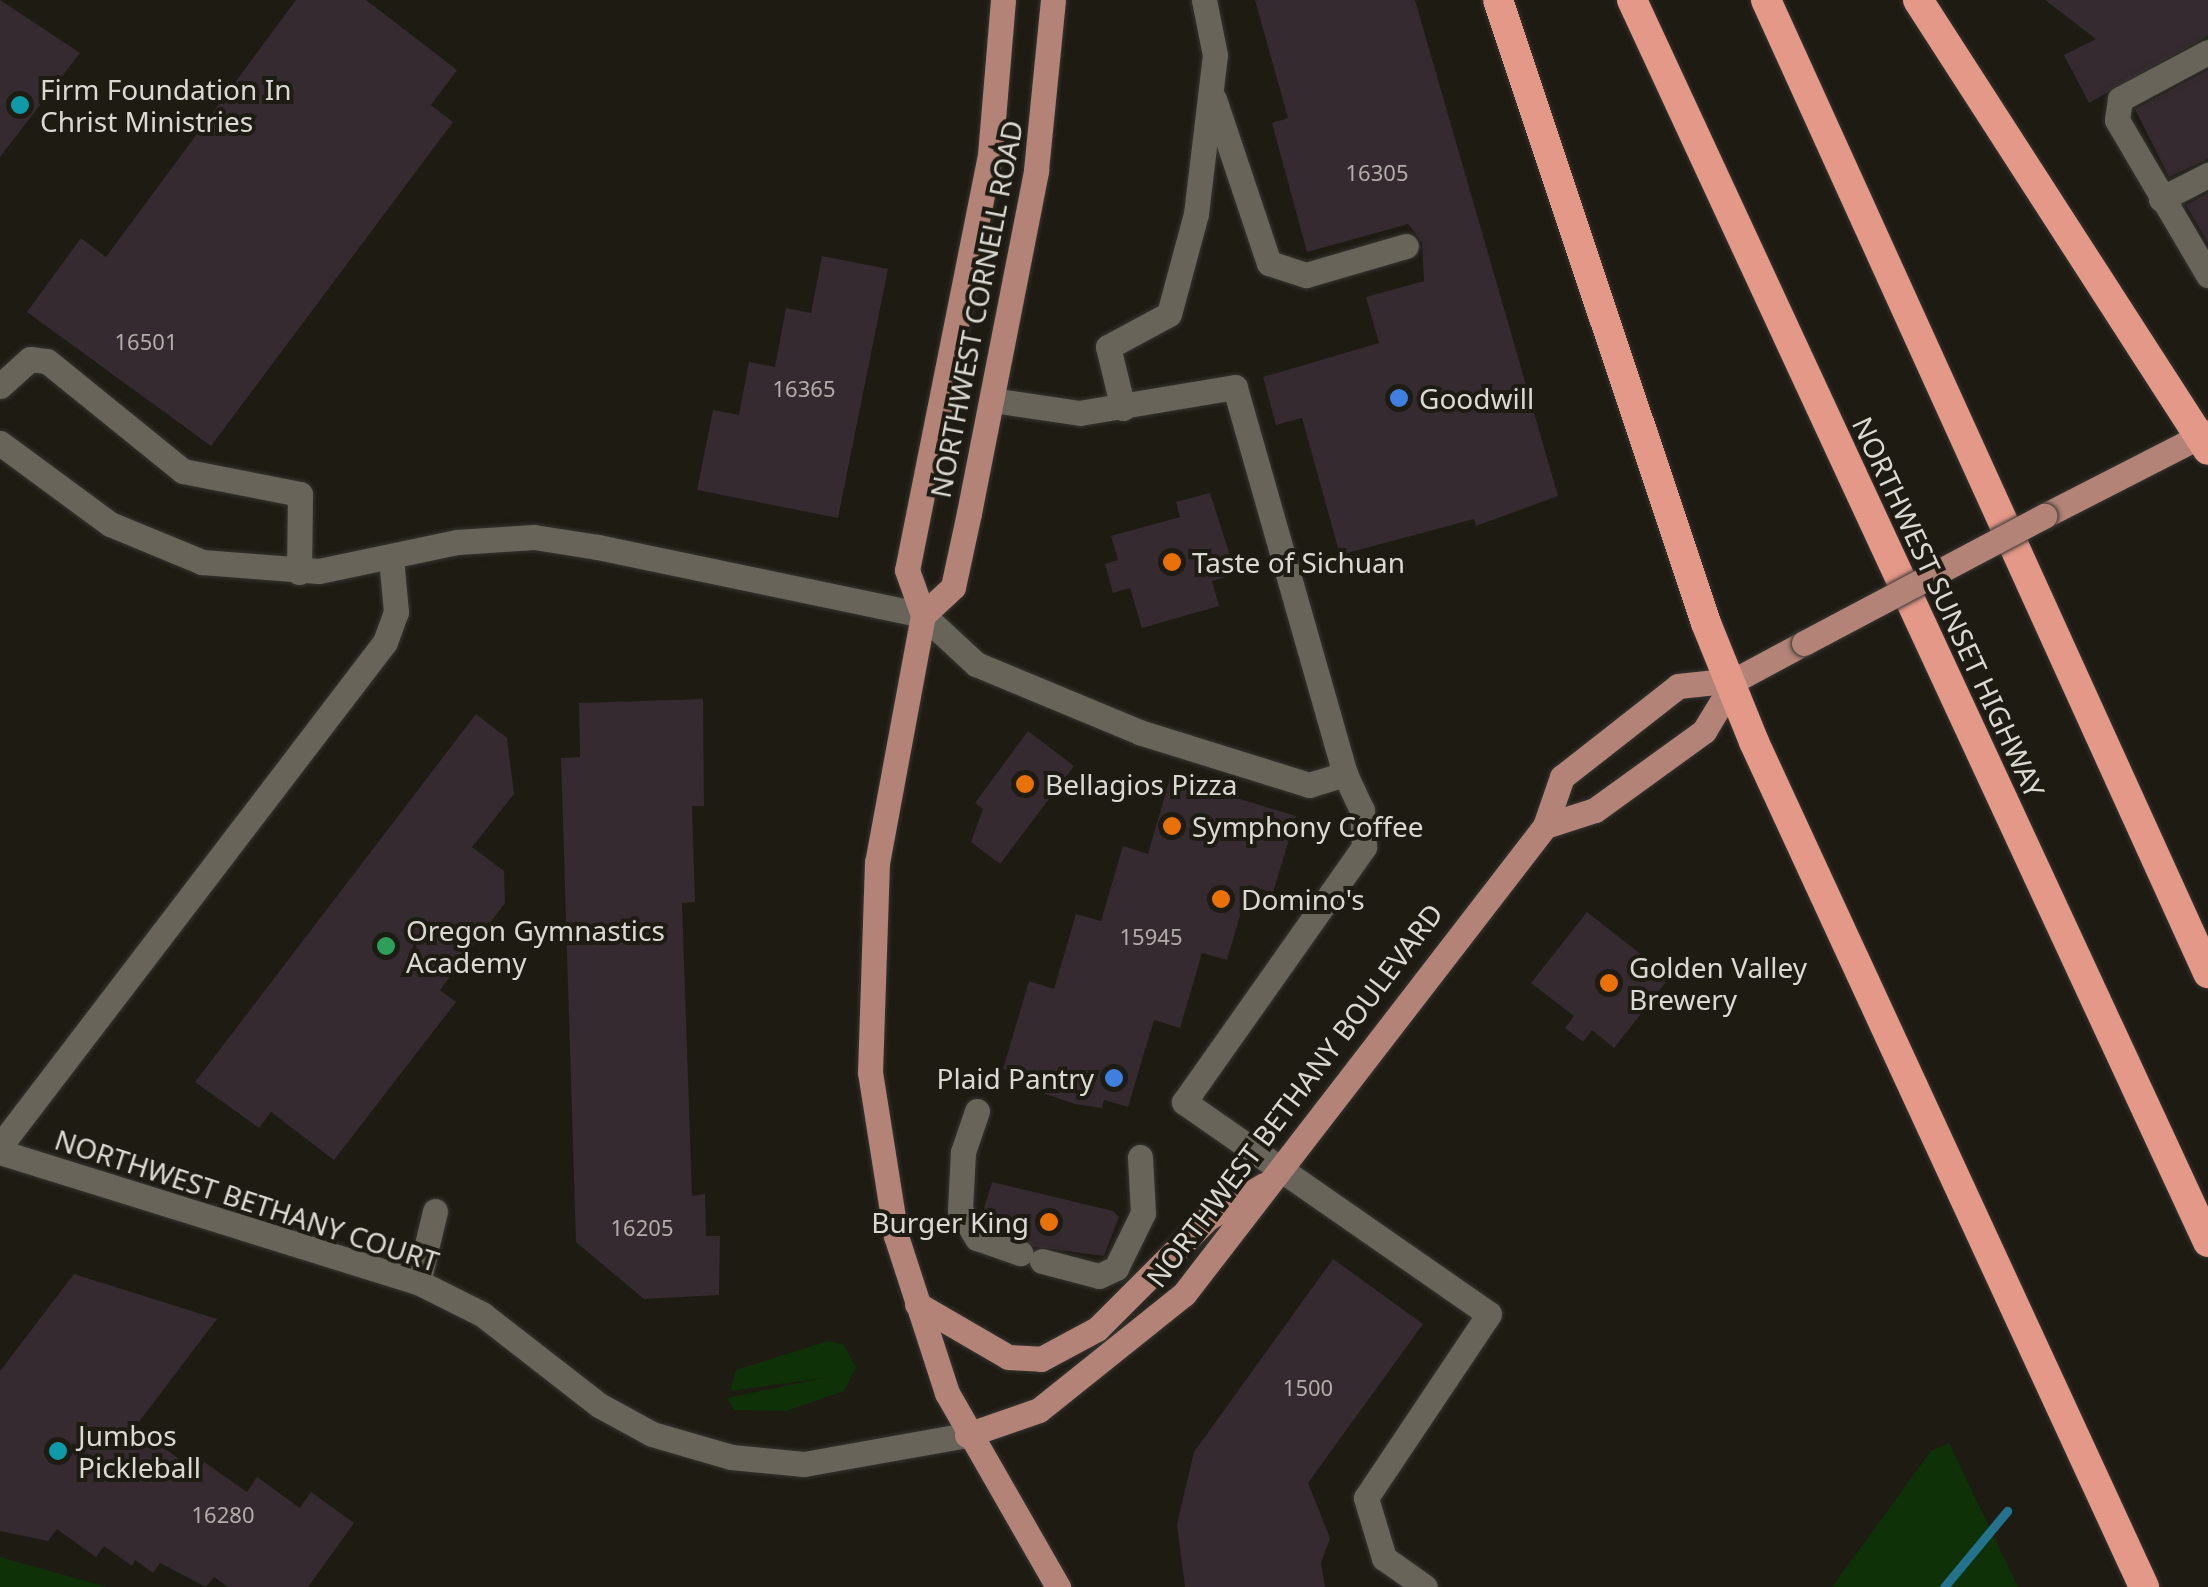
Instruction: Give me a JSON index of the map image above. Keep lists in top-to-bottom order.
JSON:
{
  "streets": {
    "highway": ["NORTHWEST SUNSET HIGHWAY"],
    "main road": ["NORTHWEST CORNELL ROAD", "NORTHWEST BETHANY BOULEVARD"],
    "street": ["NORTHWEST BETHANY COURT"]
  },
  "crossings": [
    ["NORTHWEST CORNELL ROAD", "NORTHWEST BETHANY BOULEVARD"],
    ["NORTHWEST CORNELL ROAD", "NORTHWEST BETHANY COURT"],
    ["NORTHWEST BETHANY BOULEVARD", "NORTHWEST BETHANY COURT"]
  ],
  "places": [
    "Firm Foundation In Christ Ministries",
    "Goodwill",
    "Taste of Sichuan",
    "Bellagios Pizza",
    "Symphony Coffee",
    "Domino's",
    "Oregon Gymnastics Academy",
    "Golden Valley Brewery",
    "Plaid Pantry",
    "Burger King",
    "Jumbos Pickleball"
  ],
  "house_numbers": [
    "16305",
    "16501",
    "16365",
    "15945",
    "16205",
    "1500",
    "16280"
  ]
}
